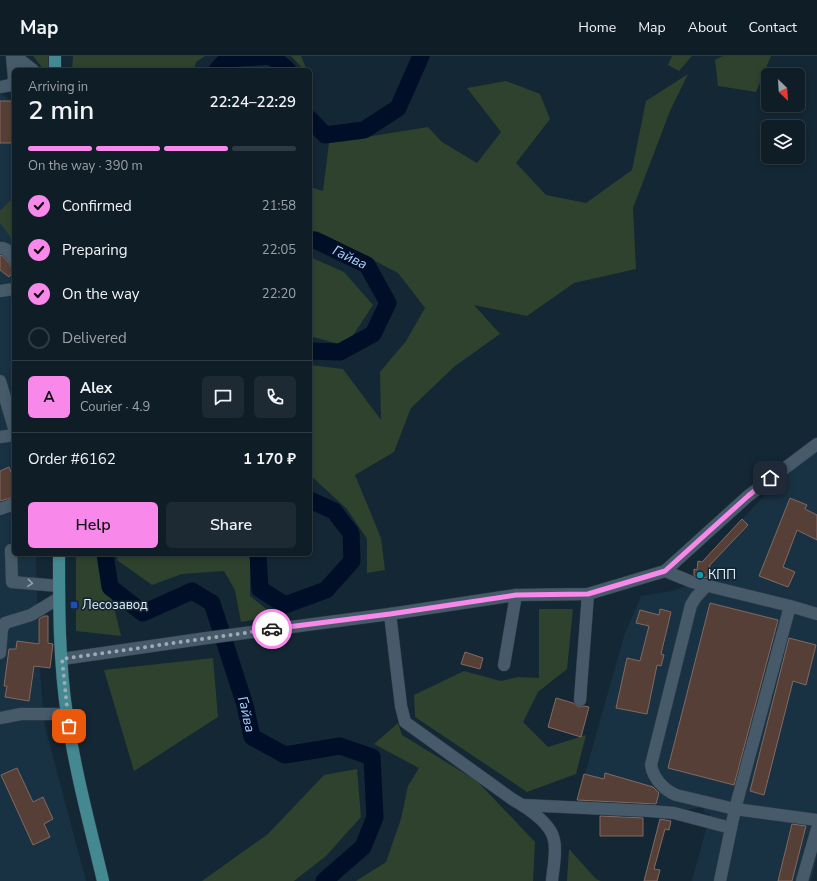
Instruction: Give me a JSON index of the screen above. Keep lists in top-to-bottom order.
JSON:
{
  "water": ["Гайва"],
  "places": {
    "other": ["КПП"],
    "transit": ["Лесозавод"]
  },
  "north": "bottom right",
  "page": {
    "header": "Map",
    "nav": [
      "Home",
      "Map",
      "About",
      "Contact"
    ],
    "heading": ["2 min", "Arriving in", "22:24–22:29"],
    "panel": [
      "Alex",
      "Courier · 4.9",
      "Order #6162",
      "1 170 ₽"
    ],
    "bar": "On the way · 390 m",
    "list": [
      ["Confirmed", "21:58"],
      ["Preparing", "22:05"],
      ["On the way", "22:20"],
      "Delivered"
    ],
    "round": "A",
    "buttons": ["Help", "Share"]
  }
}
